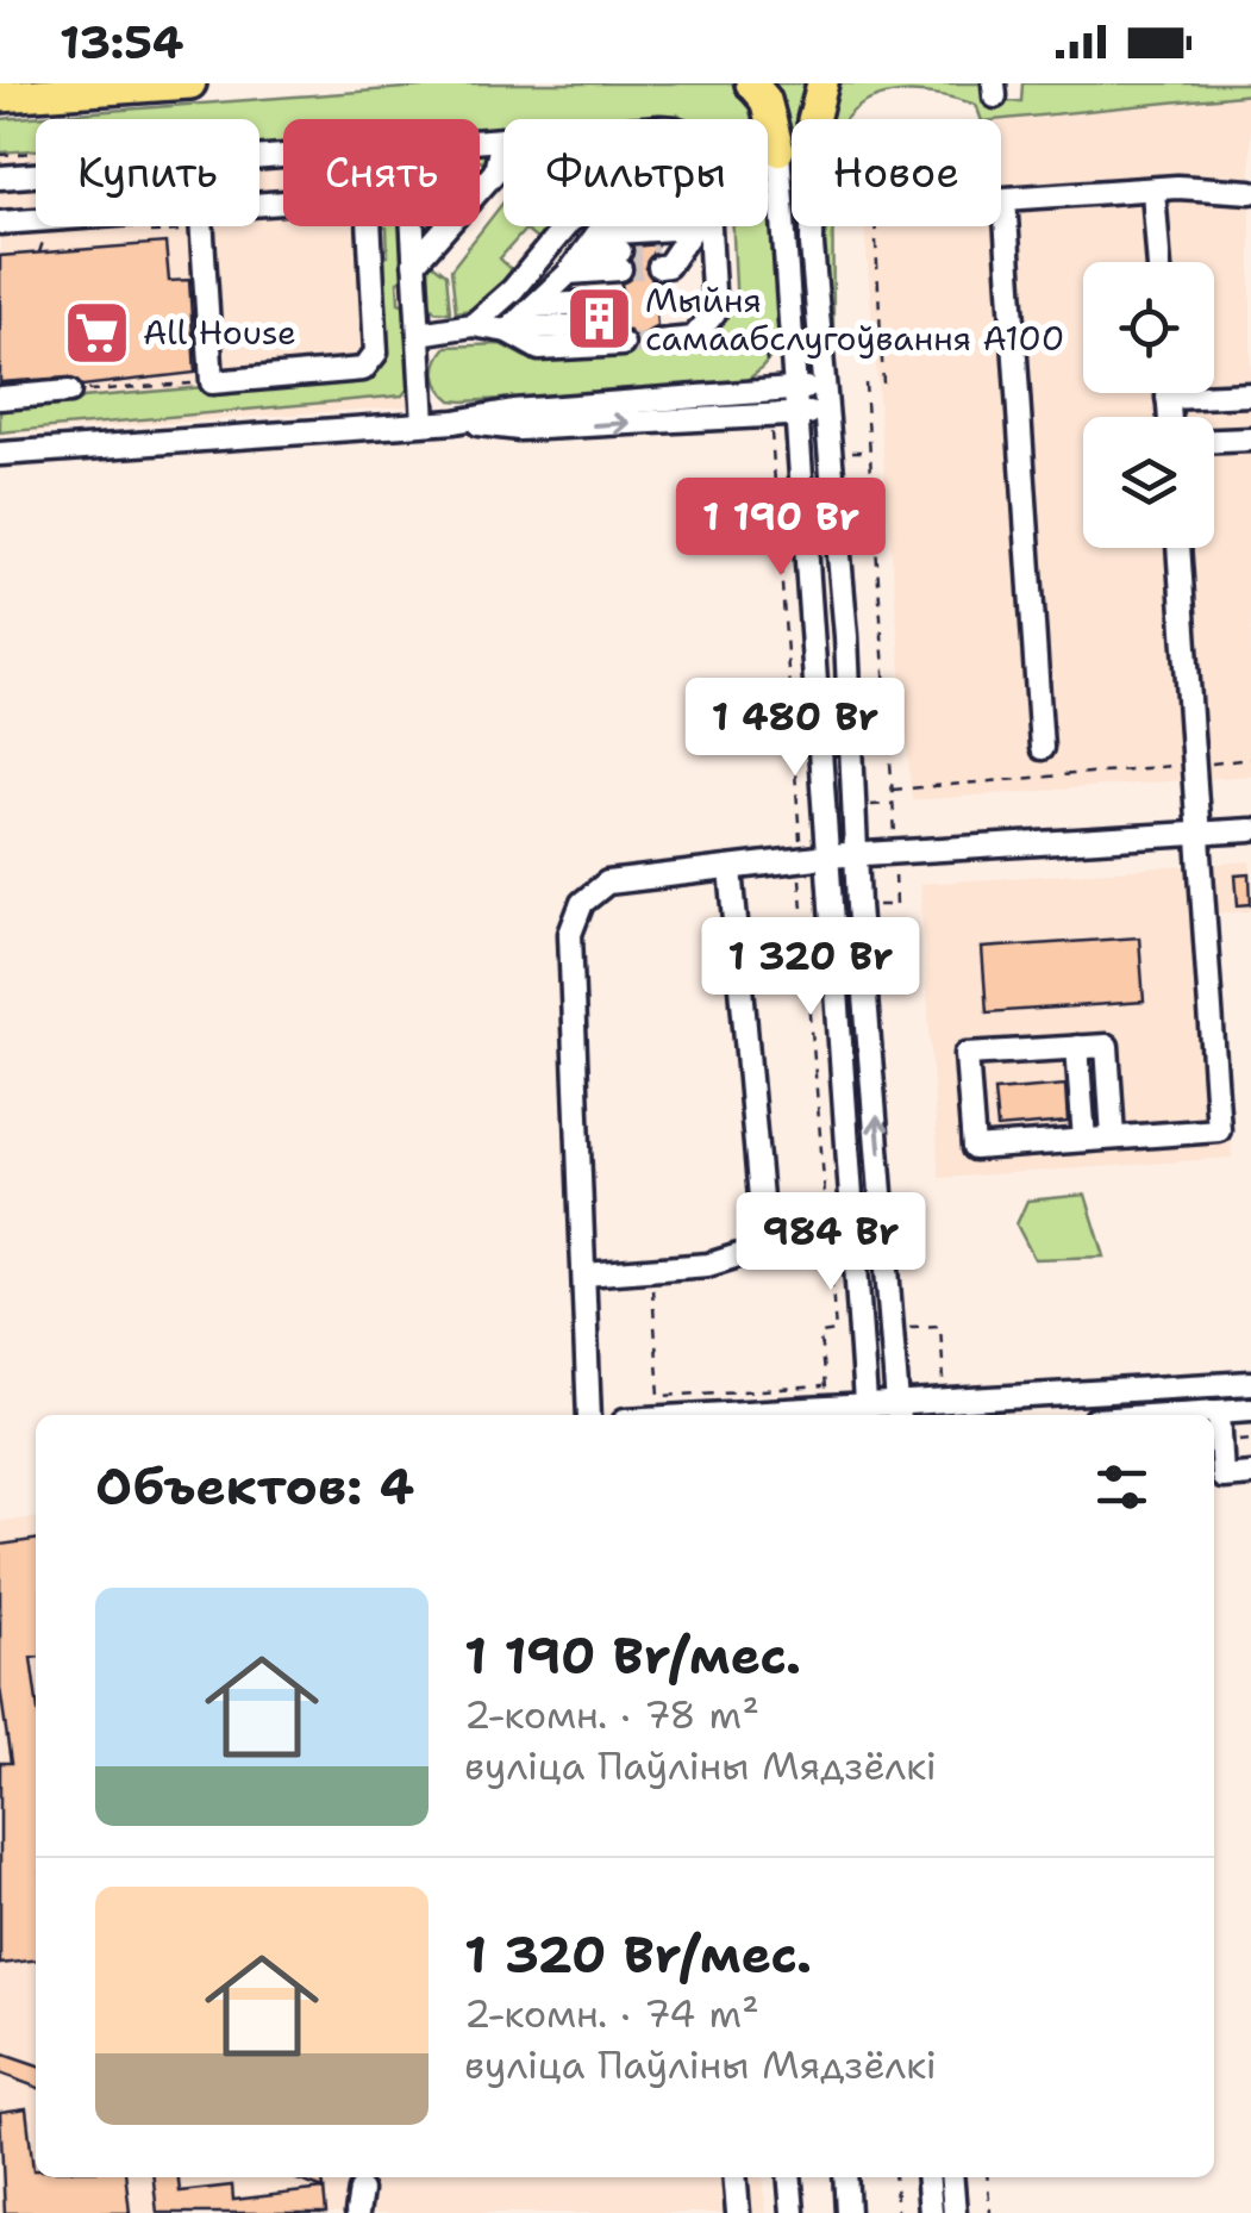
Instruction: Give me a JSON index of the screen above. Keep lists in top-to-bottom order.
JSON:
{
  "places": {
    "building": ["Мыйня самаабслугоўвання A100"],
    "supermarket": ["All House"]
  },
  "page": {
    "status": "13:54",
    "chip": [
      "Купить",
      "Снять",
      "Фильтры",
      "Новое"
    ],
    "price": [
      "1 190 Br",
      "1 480 Br",
      "1 320 Br",
      "984 Br"
    ],
    "heading": "Объектов: 4",
    "list": [
      {
        "name": "1 190 Br/мес.",
        "note": "2-комн. · 78 m² · вуліца Паўліны Мядзёлкі"
      },
      {
        "name": "1 320 Br/мес.",
        "note": "2-комн. · 74 m² · вуліца Паўліны Мядзёлкі"
      }
    ]
  }
}
